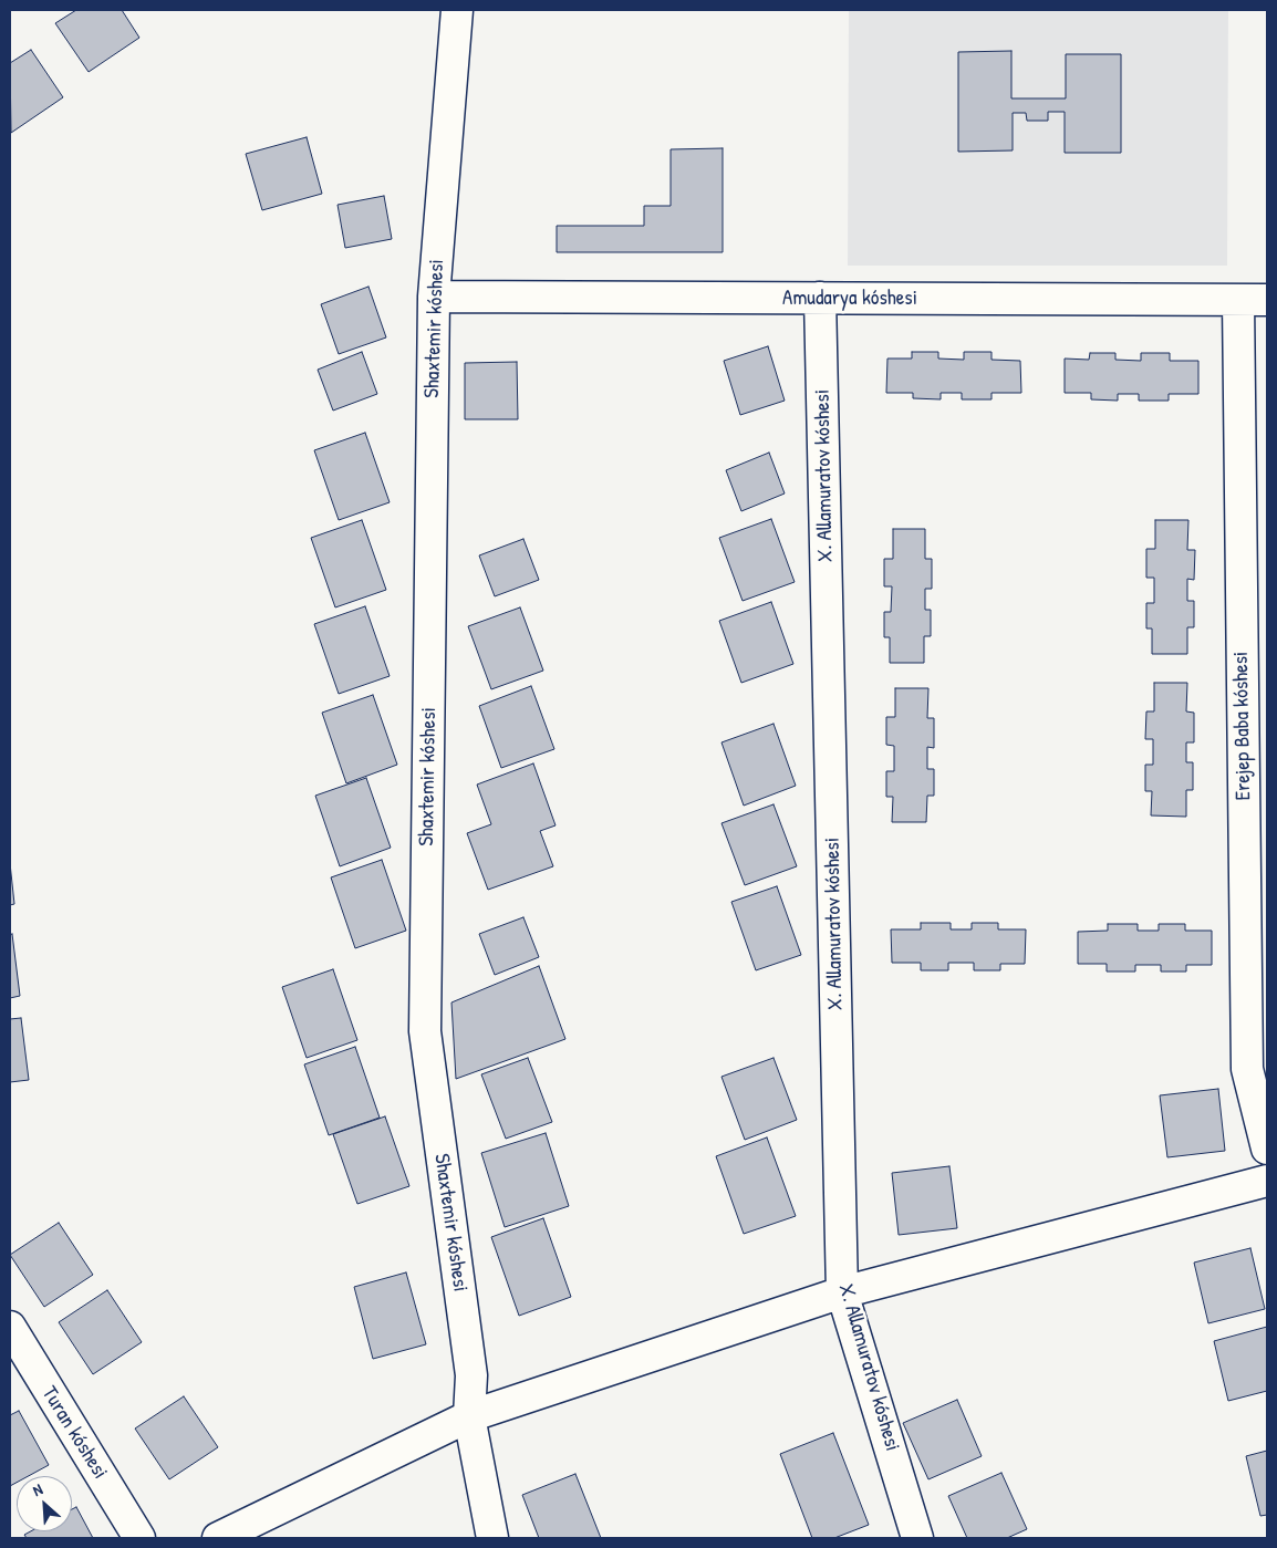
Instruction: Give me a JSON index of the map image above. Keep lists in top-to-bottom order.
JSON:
{
  "streets": {
    "street": [
      "Amudarya kóshesi",
      "Shaxtemir kóshesi",
      "X. Allamuratov kóshesi",
      "Erejep Baba kóshesi",
      "Turan kóshesi"
    ]
  },
  "crossings": [
    ["Amudarya kóshesi", "Shaxtemir kóshesi"],
    ["Amudarya kóshesi", "X. Allamuratov kóshesi"],
    ["Amudarya kóshesi", "Erejep Baba kóshesi"]
  ],
  "north": "top left"
}
